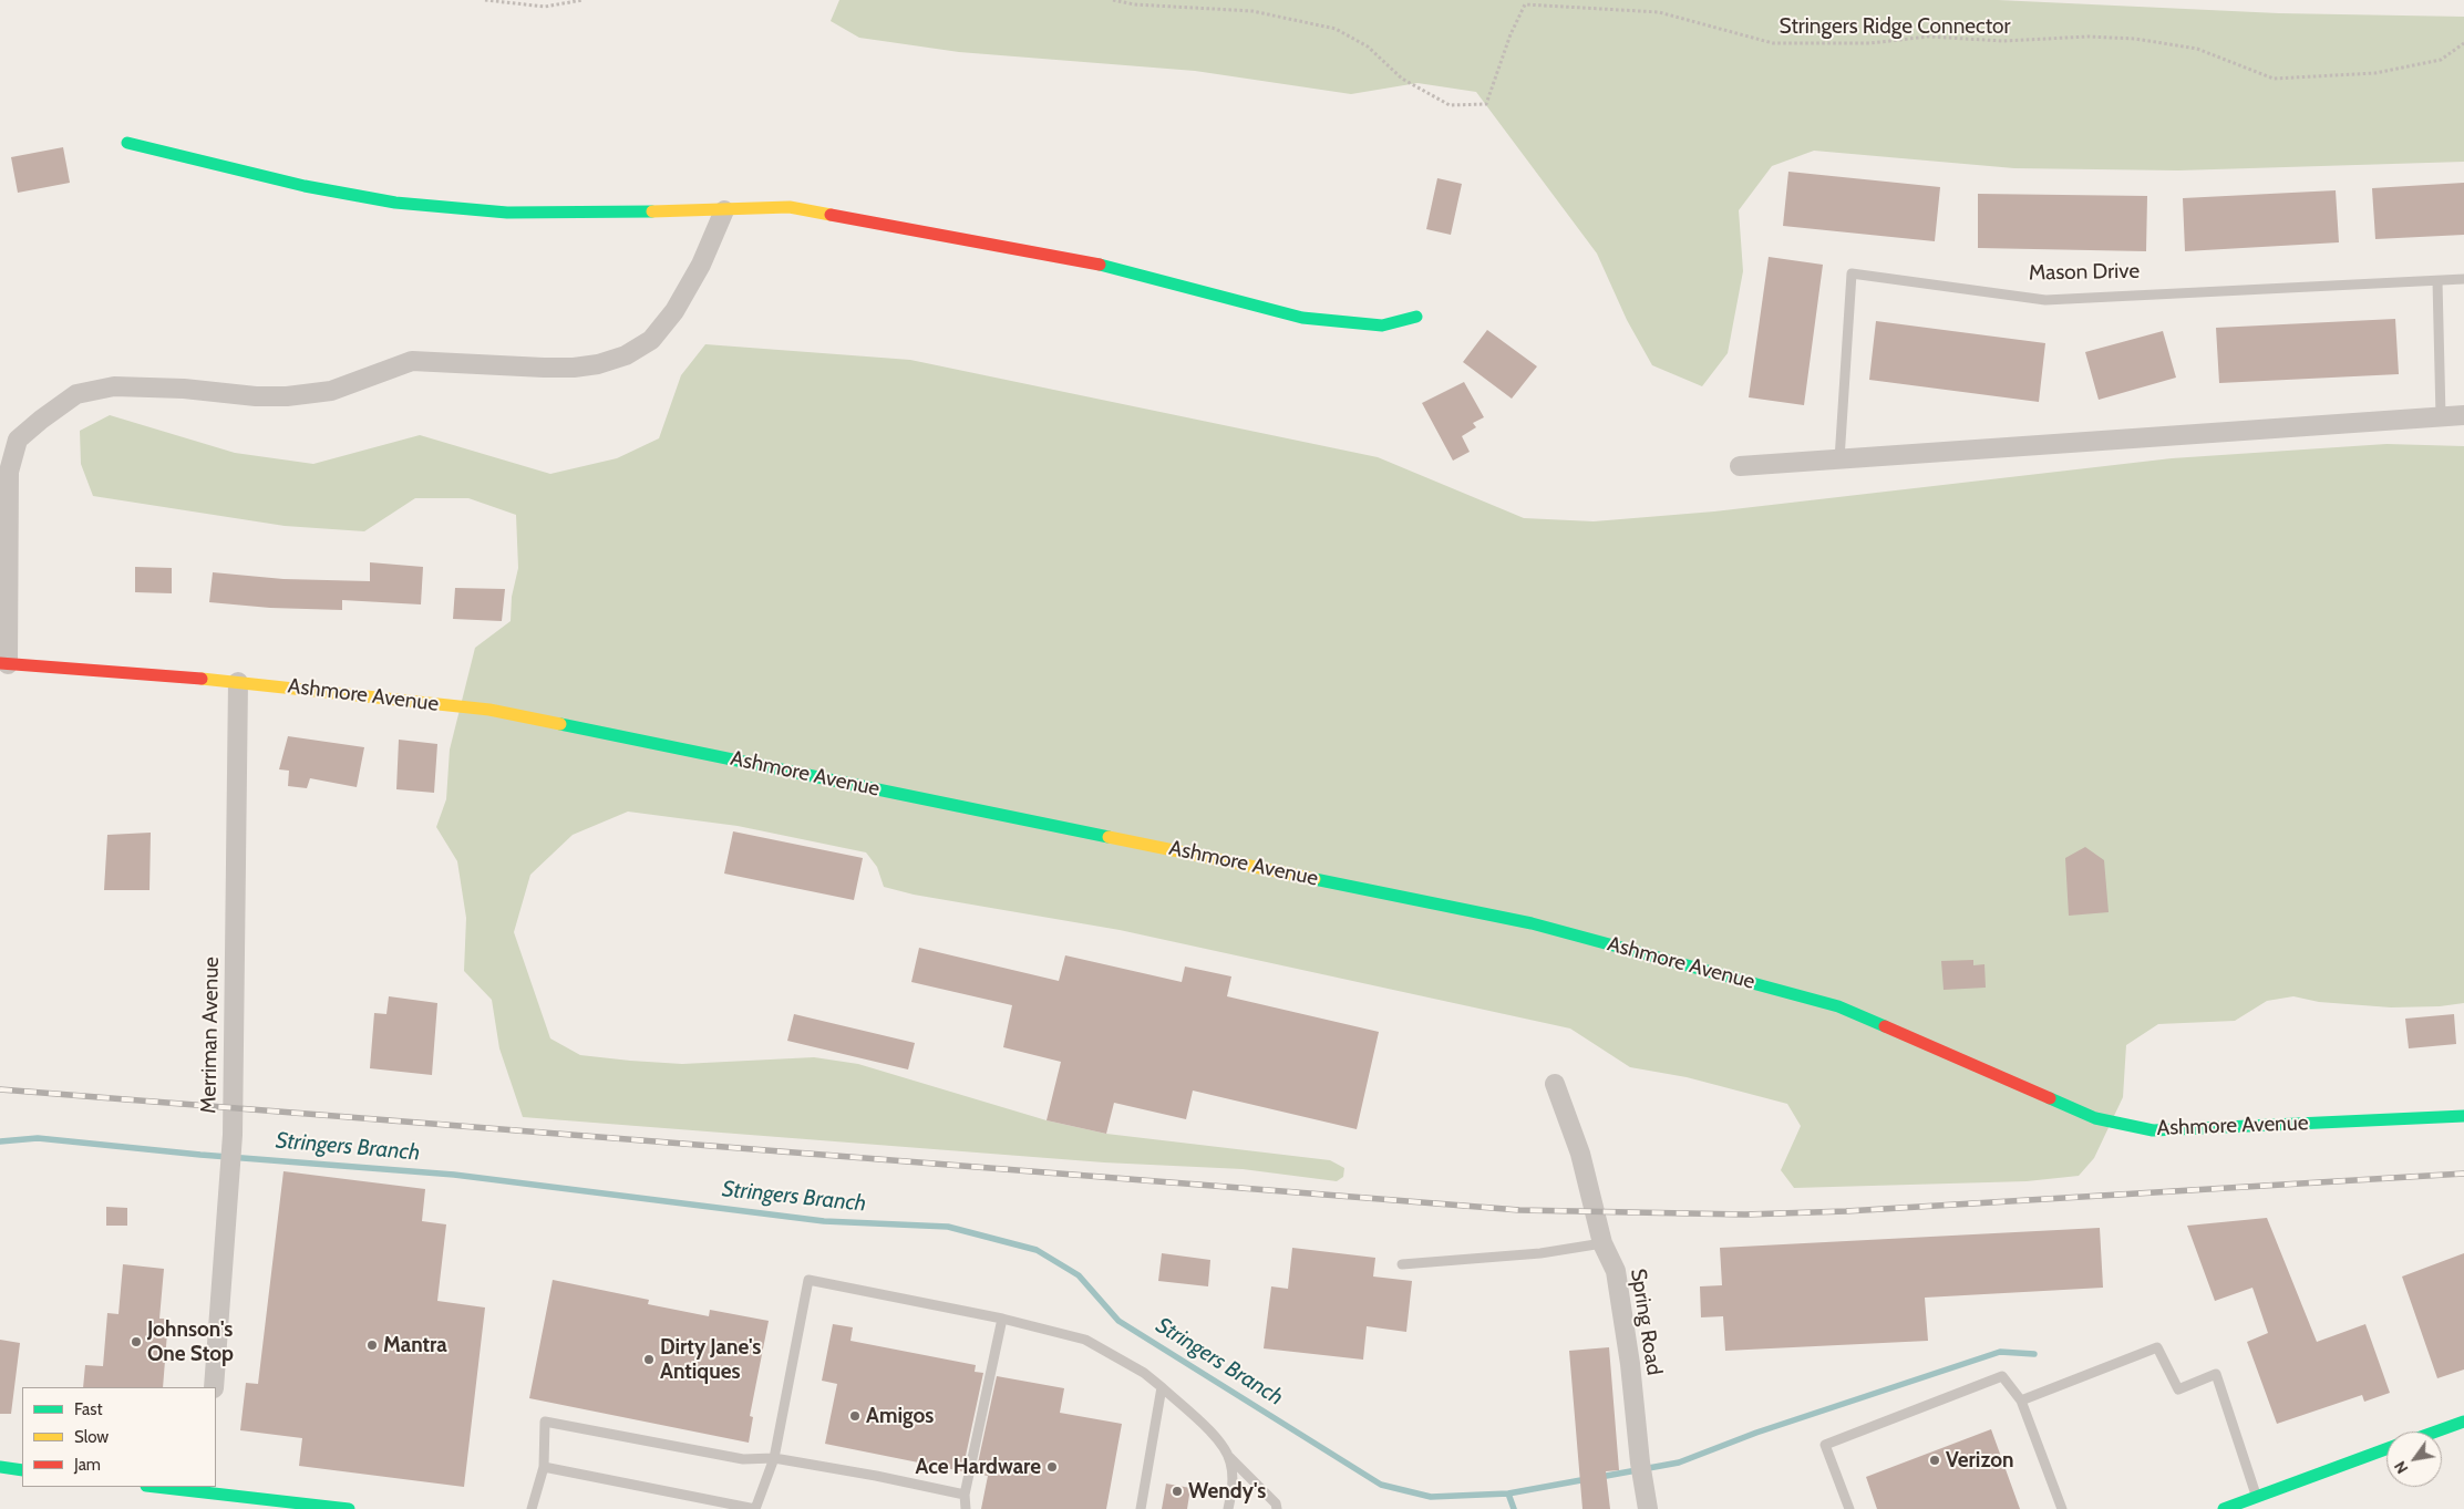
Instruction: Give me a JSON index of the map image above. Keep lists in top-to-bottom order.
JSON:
{
  "streets": {
    "street": ["Ashmore Avenue", "Merriman Avenue", "Spring Road"],
    "lane": ["Mason Drive"],
    "path": ["Stringers Ridge Connector"]
  },
  "crossings": [
    ["Ashmore Avenue", "Merriman Avenue"]
  ],
  "water": ["Stringers Branch"],
  "places": [
    "Johnson's One Stop",
    "Mantra",
    "Dirty Jane's Antiques",
    "Amigos",
    "Verizon",
    "Ace Hardware",
    "Wendy's"
  ],
  "legend": ["Fast", "Slow", "Jam"],
  "north": "bottom left"
}
